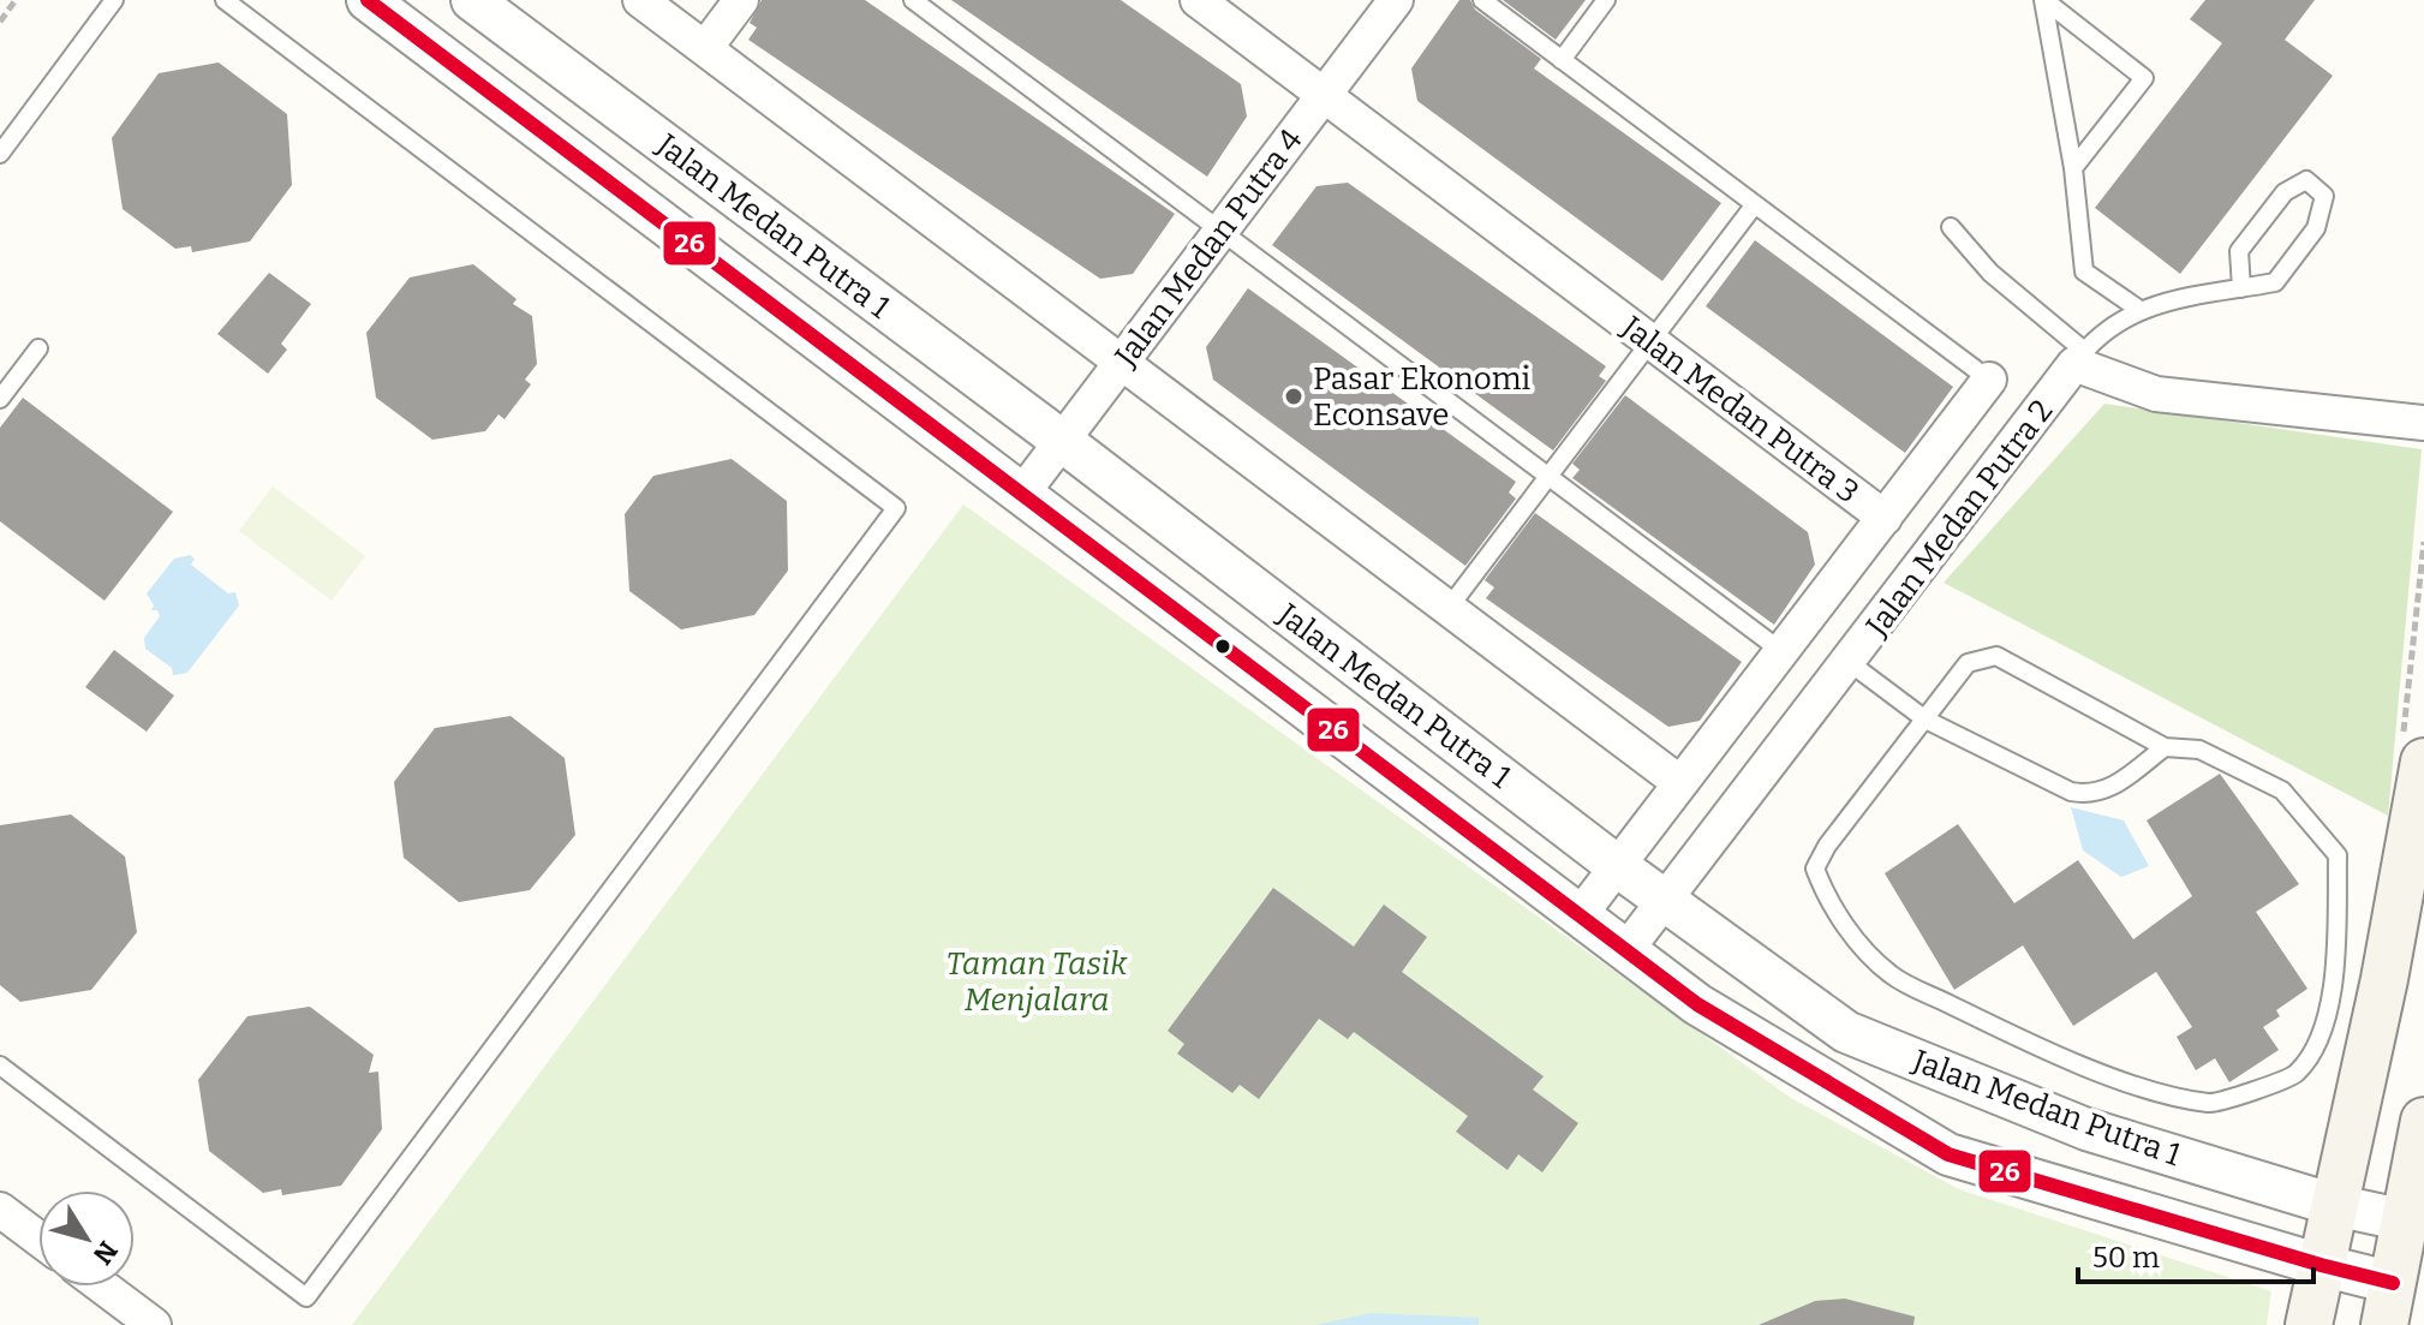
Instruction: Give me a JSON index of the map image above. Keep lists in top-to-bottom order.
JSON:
{
  "streets": {
    "street": [
      "Jalan Medan Putra 1",
      "Jalan Medan Putra 4",
      "Jalan Medan Putra 3",
      "Jalan Medan Putra 2"
    ]
  },
  "crossings": [
    ["Jalan Medan Putra 1", "Jalan Medan Putra 4"],
    ["Jalan Medan Putra 1", "Jalan Medan Putra 3"],
    ["Jalan Medan Putra 1", "Jalan Medan Putra 2"],
    ["Jalan Medan Putra 4", "Jalan Medan Putra 3"]
  ],
  "parks": ["Taman Tasik Menjalara"],
  "places": ["Pasar Ekonomi Econsave"],
  "lines": ["transit line 26"],
  "scale_bar": "50 m",
  "north": "bottom right"
}
